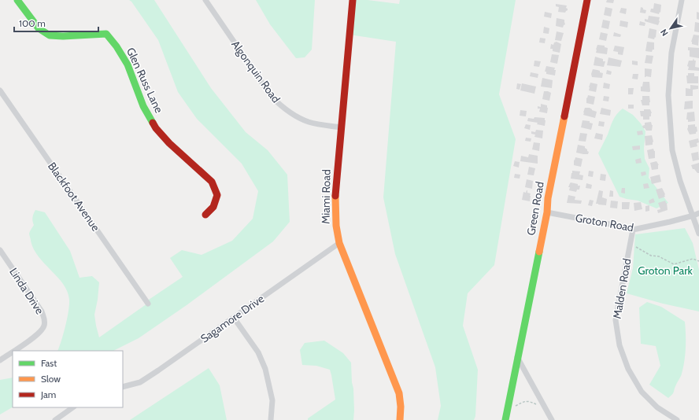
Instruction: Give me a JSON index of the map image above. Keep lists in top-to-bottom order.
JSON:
{
  "streets": {
    "street": [
      "Algonquin Road",
      "Glen Russ Lane",
      "Blackfoot Avenue",
      "Miami Road",
      "Green Road",
      "Groton Road",
      "Malden Road",
      "Linda Drive",
      "Sagamore Drive"
    ]
  },
  "crossings": [
    ["Algonquin Road", "Miami Road"],
    ["Miami Road", "Sagamore Drive"],
    ["Green Road", "Groton Road"],
    ["Groton Road", "Malden Road"]
  ],
  "parks": ["Groton Park"],
  "legend": ["Fast", "Slow", "Jam"],
  "scale_bar": "100 m",
  "north": "bottom left"
}
